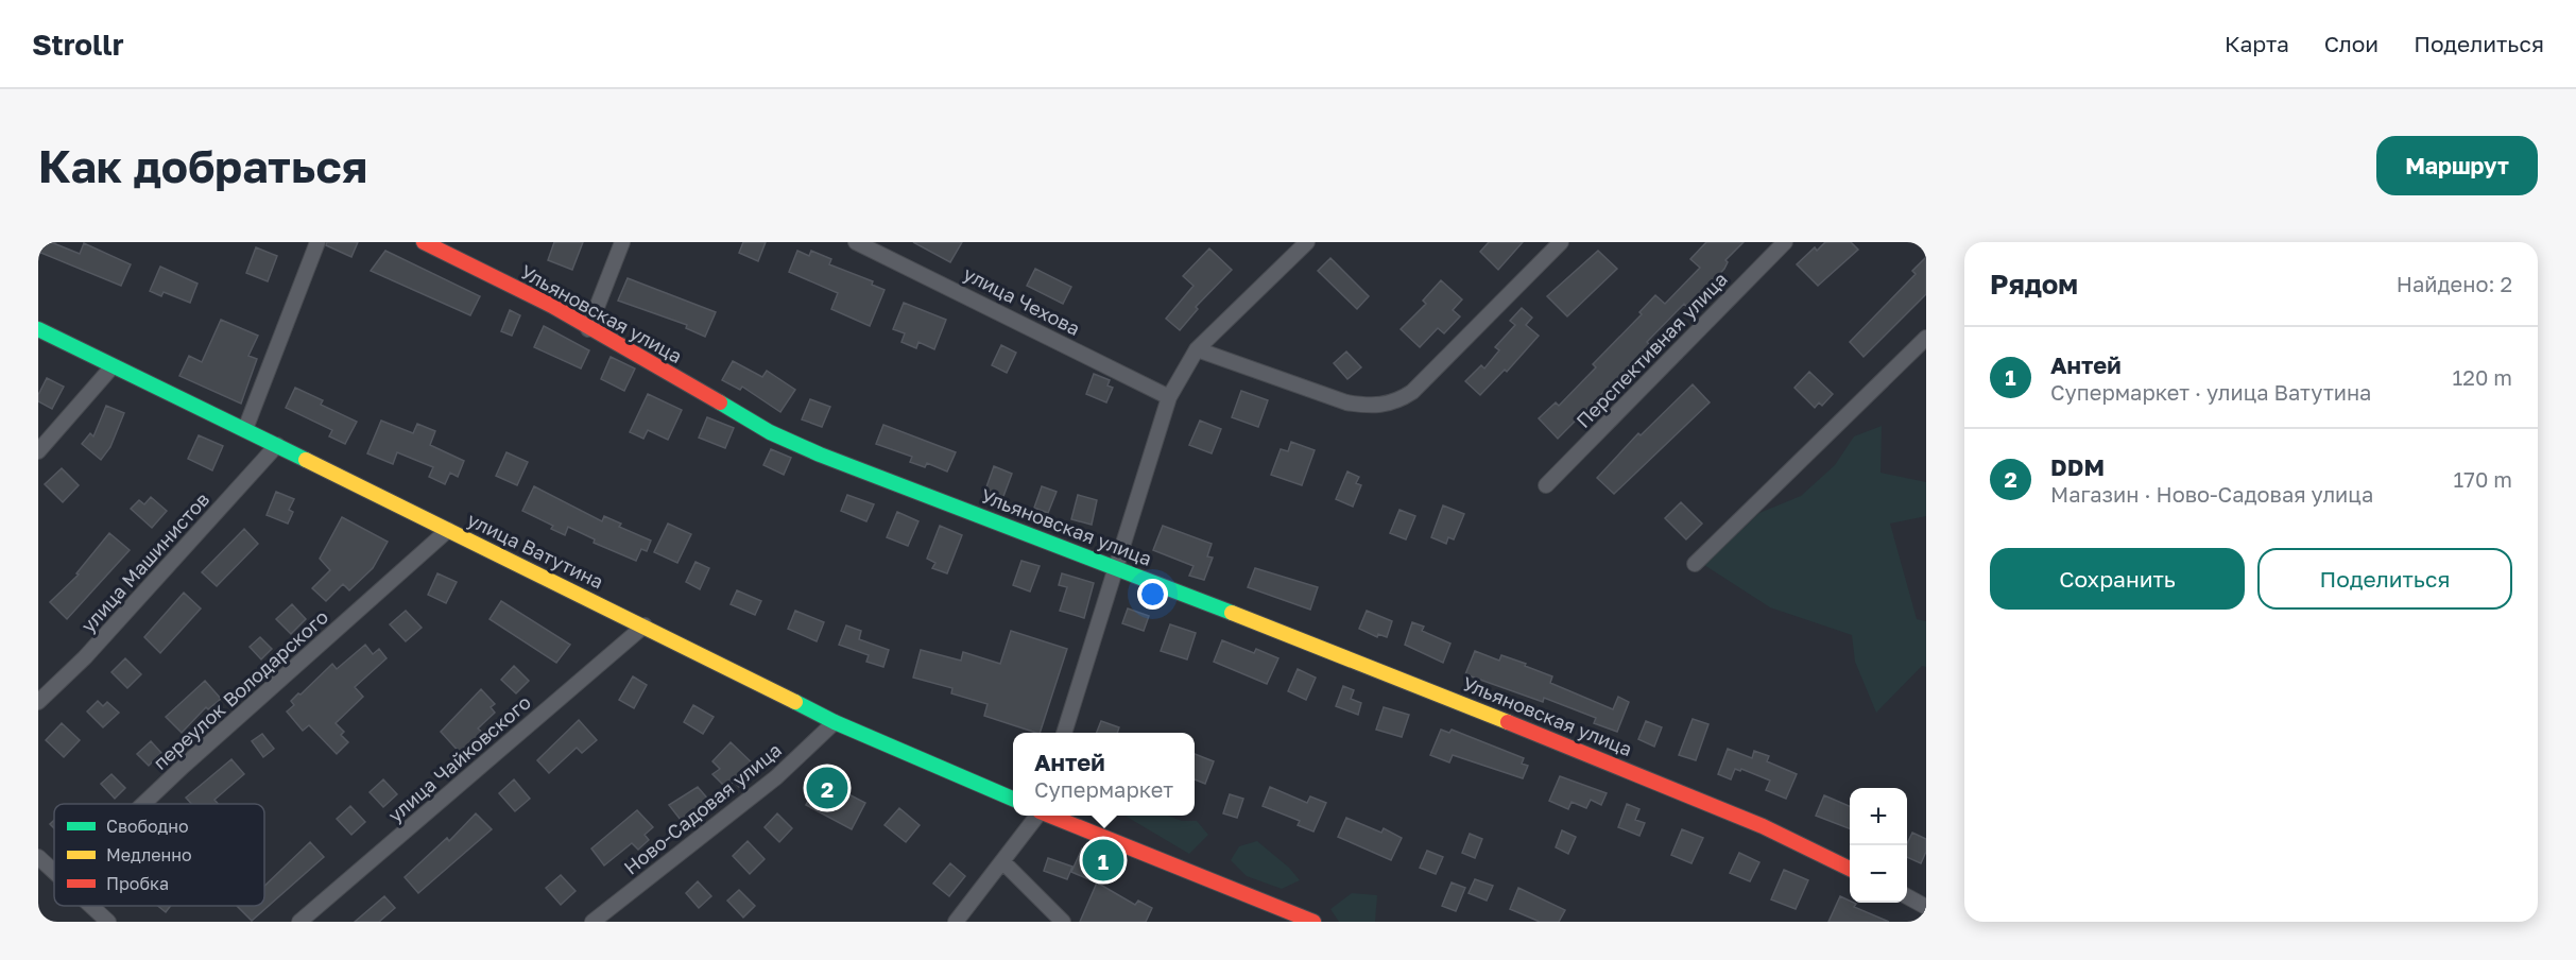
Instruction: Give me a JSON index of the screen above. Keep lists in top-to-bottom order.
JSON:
{
  "streets": {
    "street": [
      "улица Чехова",
      "Ульяновская улица",
      "Перспективная улица",
      "улица Ватутина",
      "улица Машинистов",
      "переулок Володарского",
      "улица Чайковского",
      "Ново-Садовая улица"
    ]
  },
  "crossings": [
    ["улица Ватутина", "улица Машинистов"],
    ["улица Ватутина", "переулок Володарского"],
    ["улица Ватутина", "улица Чайковского"],
    ["улица Ватутина", "Ново-Садовая улица"]
  ],
  "legend": ["Свободно", "Медленно", "Пробка"],
  "page": {
    "header": "Strollr",
    "nav": ["Карта", "Слои", "Поделиться"],
    "buttons": [
      "Маршрут",
      ["Сохранить", "Поделиться"]
    ],
    "title": "Как добраться",
    "heading": ["Рядом", "Найдено: 2"],
    "list": [
      {
        "mark": "1",
        "name": "Антей",
        "note": "Супермаркет · улица Ватутина",
        "value": "120 m"
      },
      {
        "mark": "2",
        "name": "DDM",
        "note": "Магазин · Ново-Садовая улица",
        "value": "170 m"
      }
    ],
    "popup": ["Антей", "Супермаркет"],
    "pins": ["2", "1"],
    "map_buttons": ["+", "−"]
  }
}
